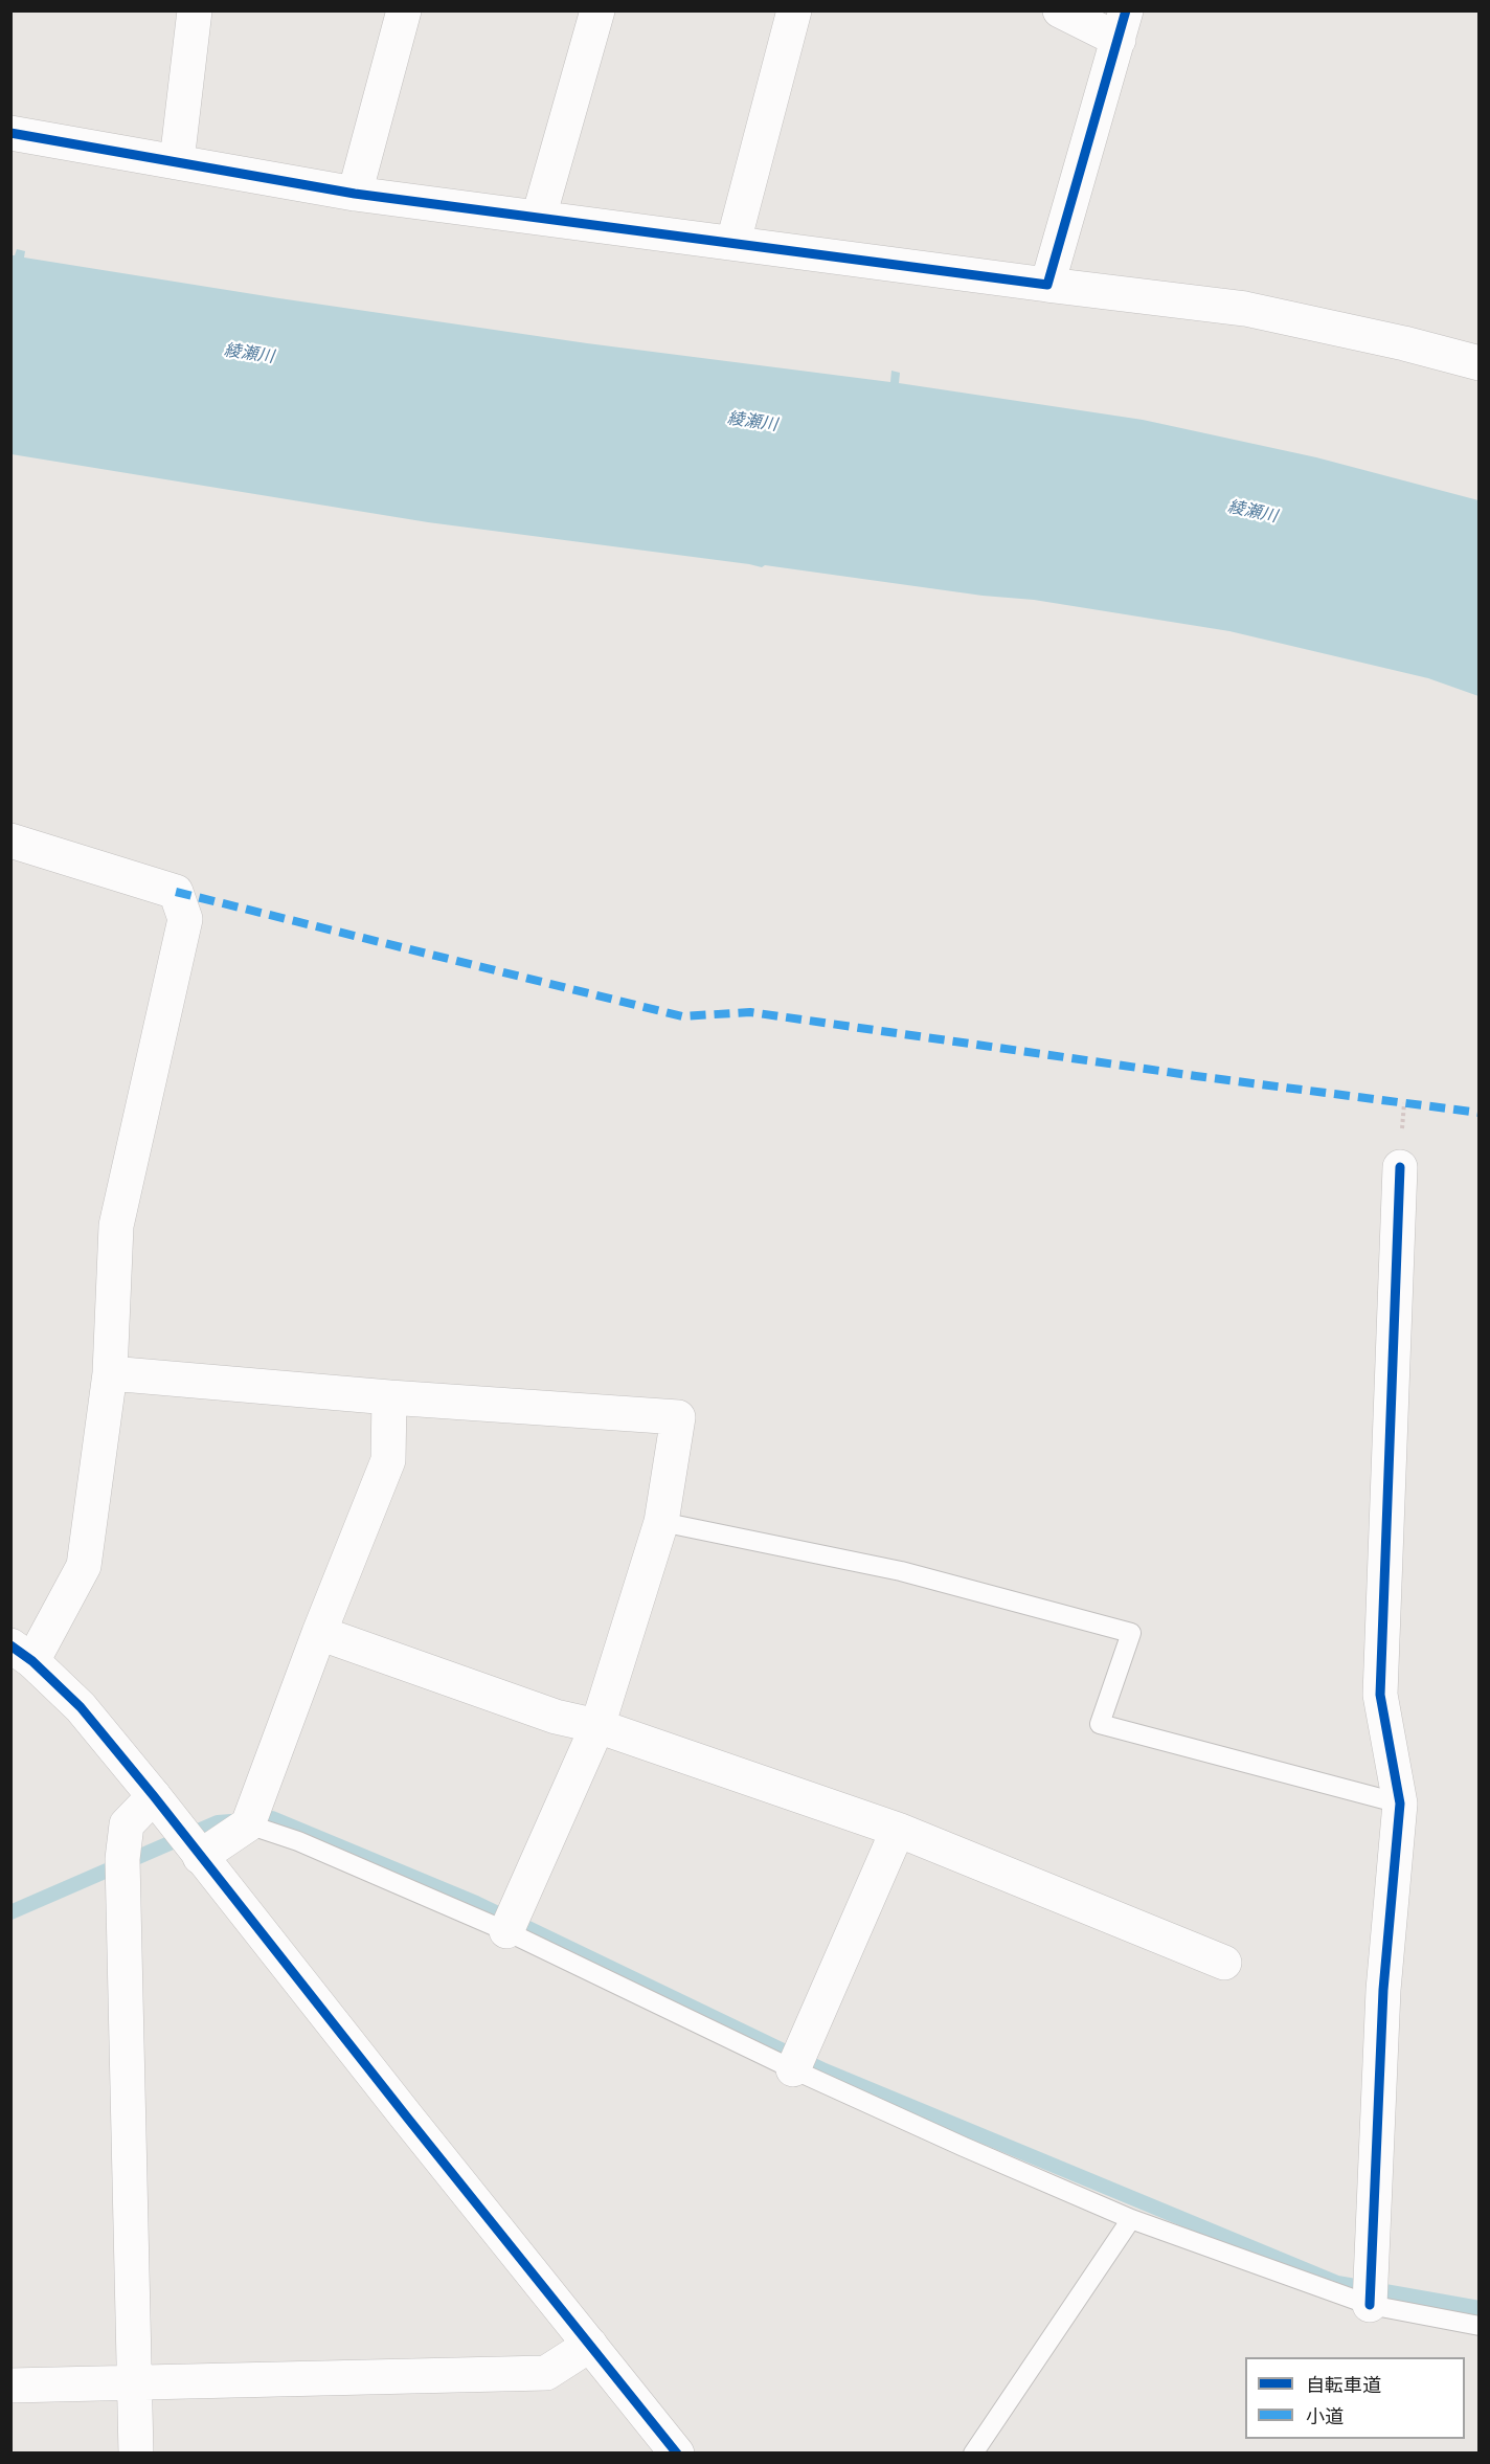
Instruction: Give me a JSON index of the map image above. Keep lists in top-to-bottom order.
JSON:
{
  "water": ["綾瀬川"],
  "legend": ["自転車道", "小道"]
}
